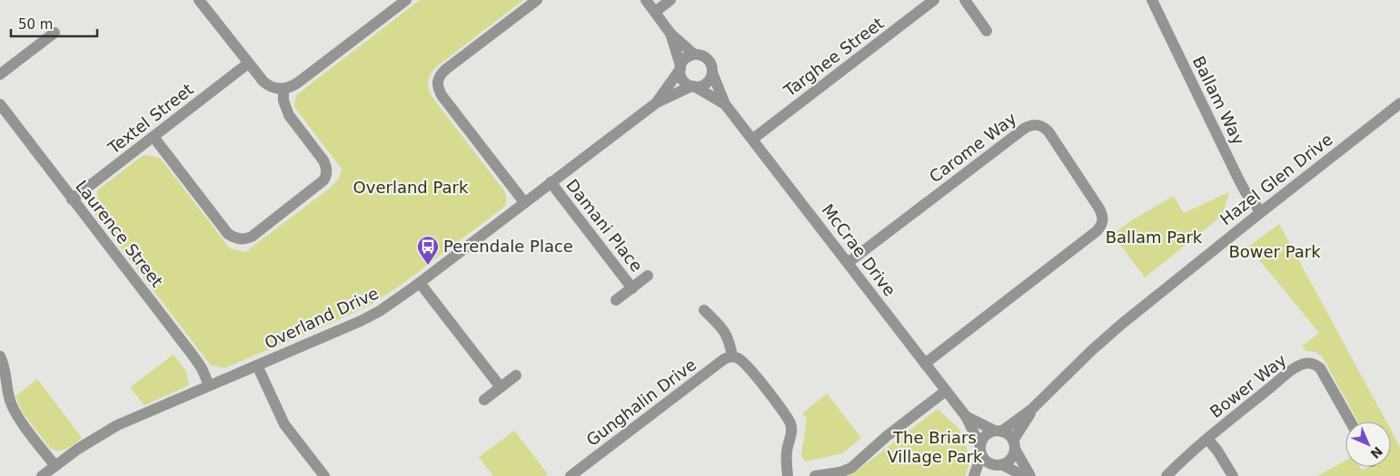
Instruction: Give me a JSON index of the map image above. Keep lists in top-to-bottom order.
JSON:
{
  "streets": {
    "street": [
      "Targhee Street",
      "Ballam Way",
      "Textel Street",
      "Carome Way",
      "Hazel Glen Drive",
      "Damani Place",
      "Laurence Street",
      "McCrae Drive",
      "Overland Drive",
      "Bower Way",
      "Gunghalin Drive"
    ]
  },
  "crossings": [
    ["Targhee Street", "McCrae Drive"],
    ["Ballam Way", "Hazel Glen Drive"],
    ["Textel Street", "Laurence Street"],
    ["Carome Way", "McCrae Drive"],
    ["Hazel Glen Drive", "McCrae Drive"],
    ["Damani Place", "Overland Drive"],
    ["Laurence Street", "Overland Drive"],
    ["McCrae Drive", "Overland Drive"]
  ],
  "parks": [
    "Overland Park",
    "Ballam Park",
    "Bower Park",
    "The Briars Village Park"
  ],
  "places": {
    "bus stop": ["Perendale Place"]
  },
  "scale_bar": "50 m",
  "north": "bottom right"
}
